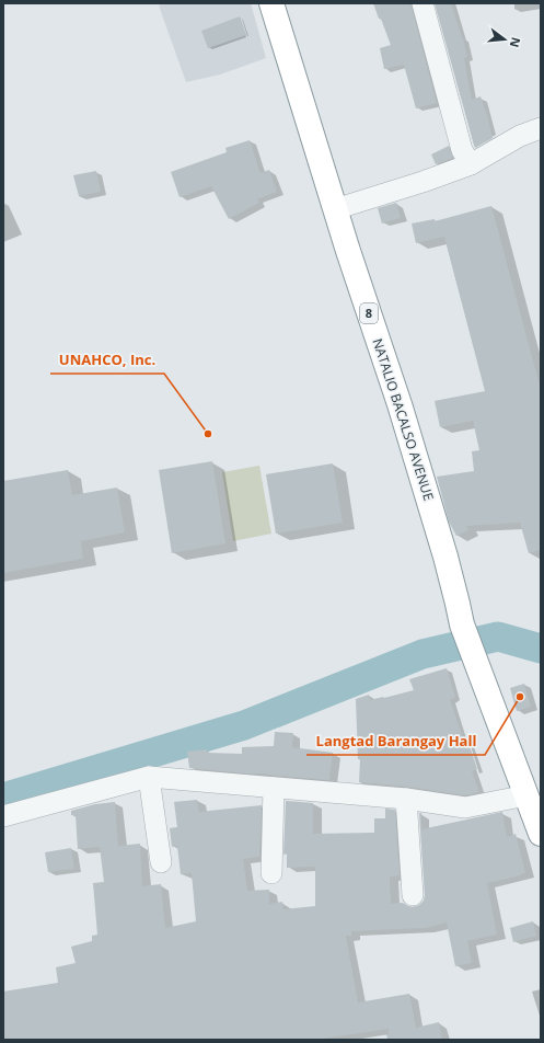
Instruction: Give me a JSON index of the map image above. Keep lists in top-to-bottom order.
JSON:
{
  "streets": {
    "highway": ["8", "NATALIO BACALSO AVENUE"]
  },
  "places": ["UNAHCO, Inc.", "Langtad Barangay Hall"],
  "north": "right"
}
